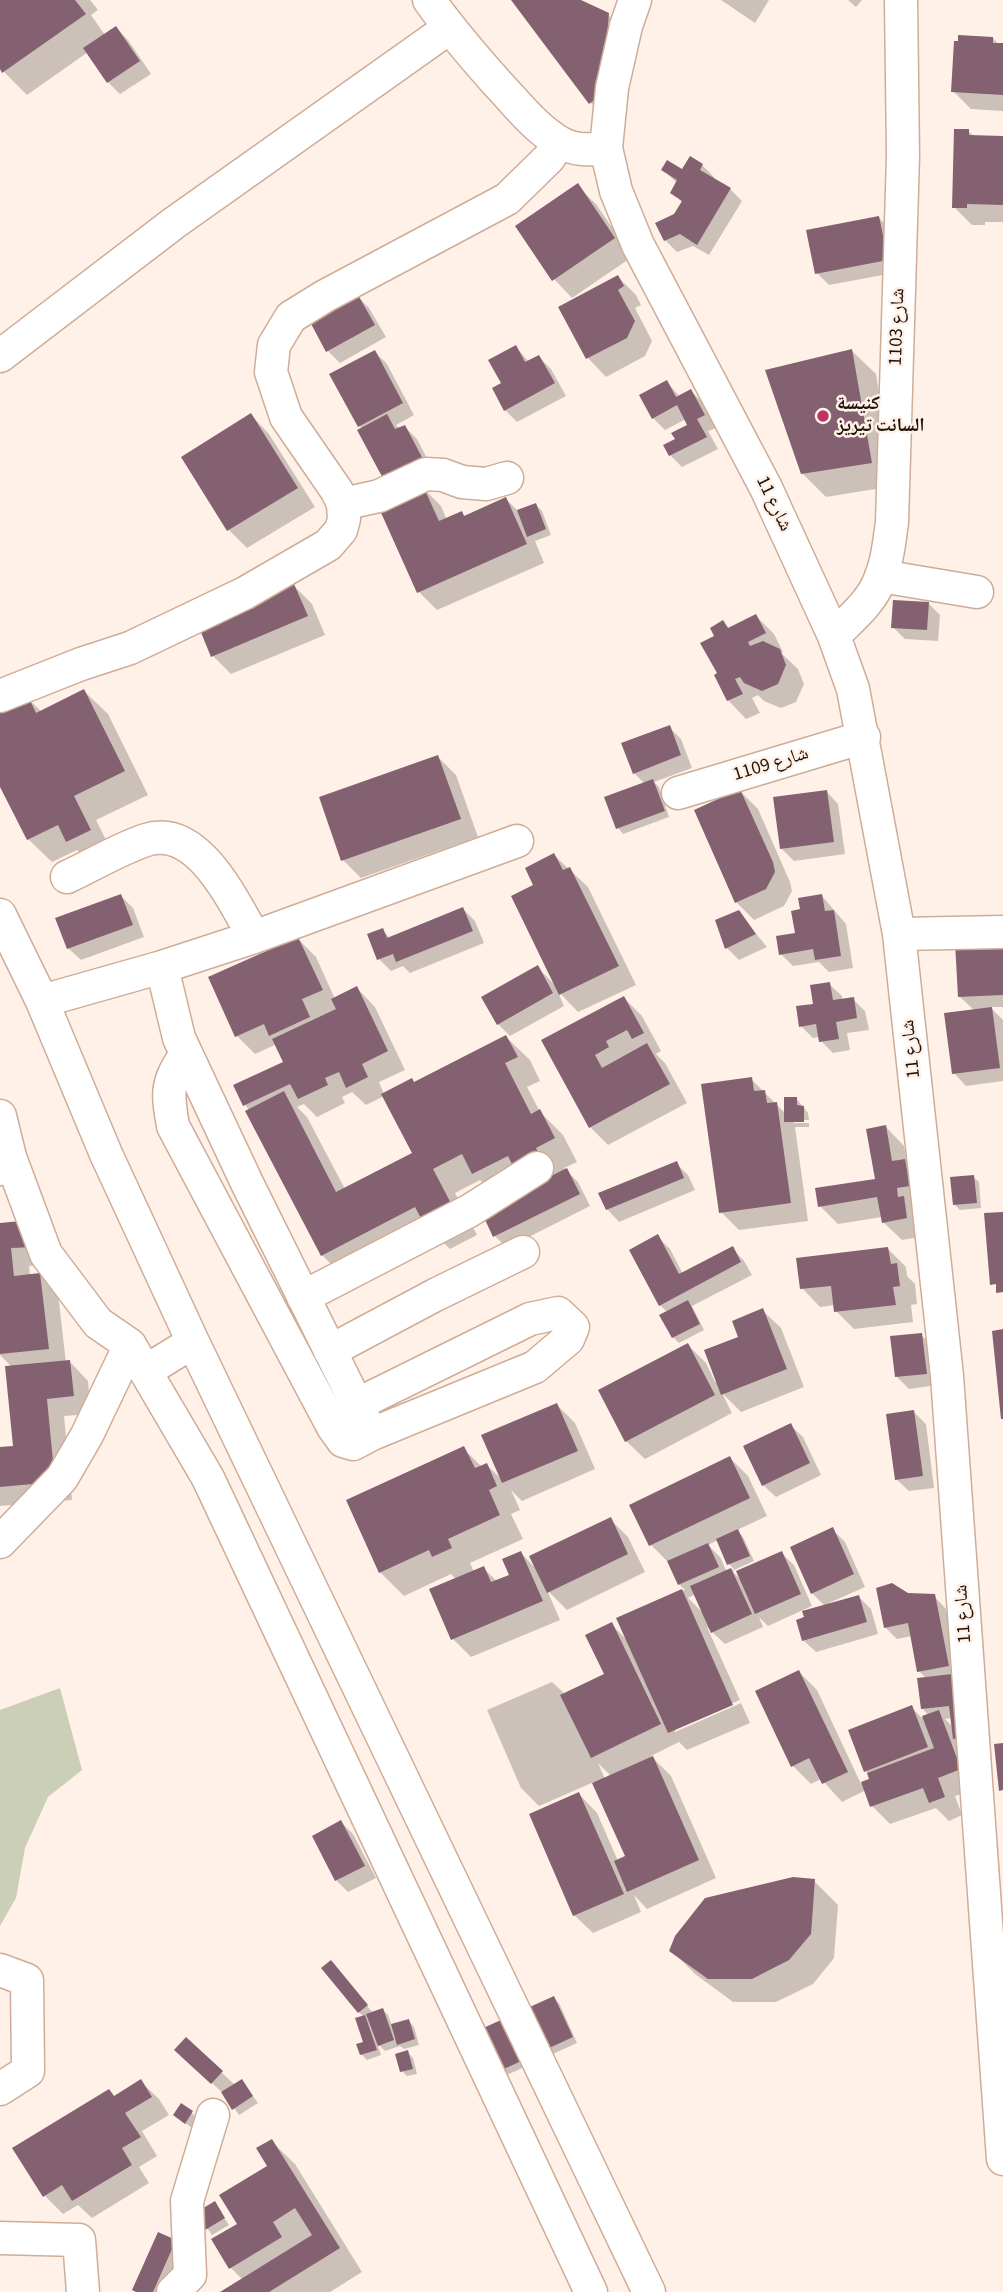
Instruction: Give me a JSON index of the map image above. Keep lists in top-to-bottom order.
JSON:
{
  "streets": {
    "street": ["شارع 1103", "شارع 11", "شارع 1109"]
  },
  "crossings": [
    ["شارع 1103", "شارع 11"],
    ["شارع 11", "شارع 1109"]
  ],
  "places": ["كنيسة السانت تيريز"]
}
